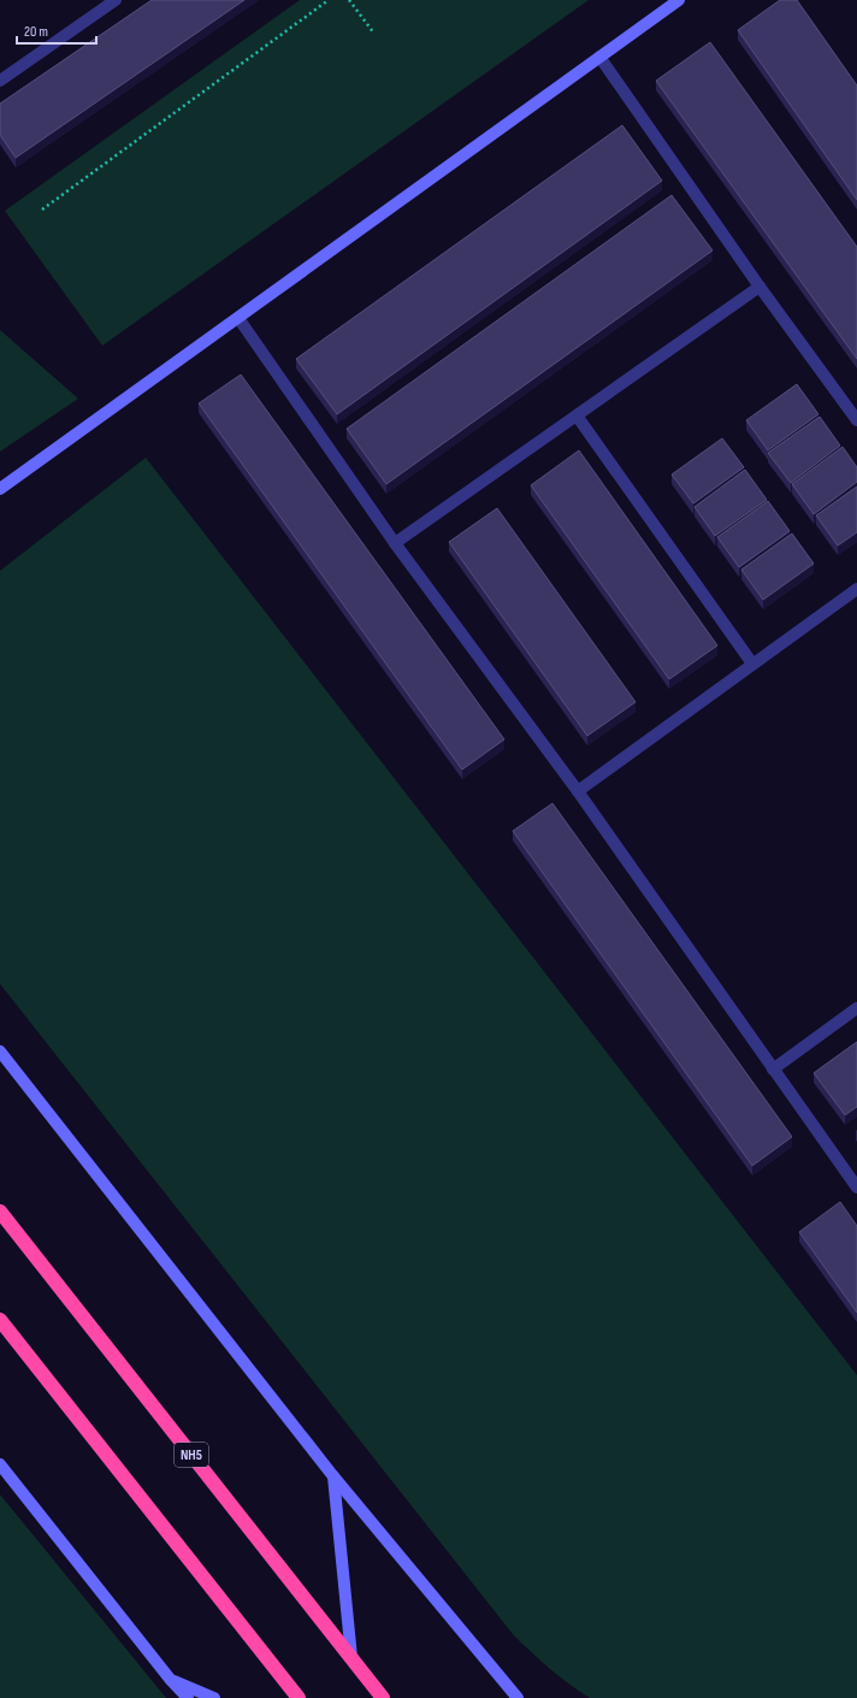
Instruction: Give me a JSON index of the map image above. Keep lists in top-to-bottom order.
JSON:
{
  "streets": {
    "highway": ["NH5"]
  },
  "scale_bar": "20 m"
}
